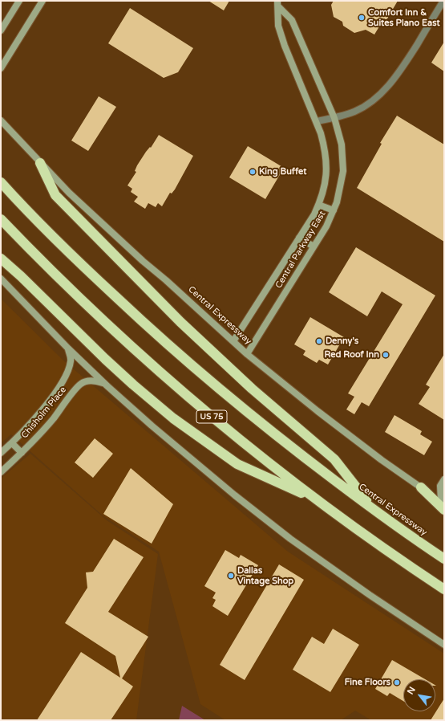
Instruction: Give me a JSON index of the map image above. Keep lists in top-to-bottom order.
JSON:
{
  "streets": {
    "highway": ["Central Expressway", "US 75"],
    "main road": ["Central Parkway East", "Chisholm Place"]
  },
  "crossings": [
    ["Central Parkway East", "Central Expressway"]
  ],
  "places": [
    "Comfort Inn & Suites Plano East",
    "King Buffet",
    "Denny's",
    "Red Roof Inn",
    "Dallas Vintage Shop",
    "Fine Floors"
  ],
  "north": "top left"
}
